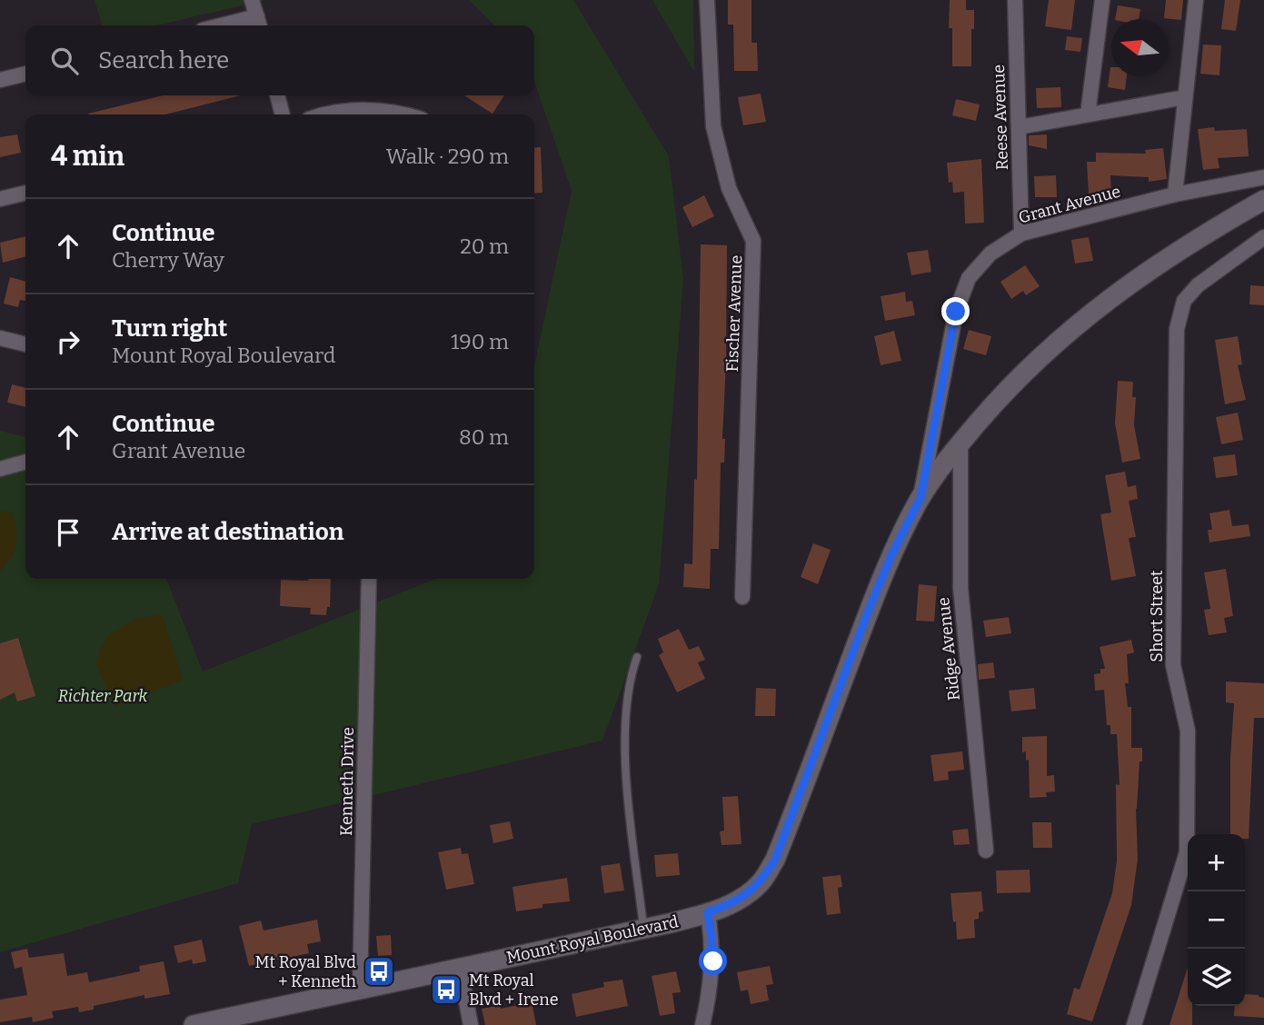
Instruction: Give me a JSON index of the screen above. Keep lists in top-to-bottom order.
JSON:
{
  "streets": {
    "main road": ["Mount Royal Boulevard"],
    "street": [
      "Reese Avenue",
      "Grant Avenue",
      "Fischer Avenue",
      "Short Street",
      "Ridge Avenue",
      "Kenneth Drive"
    ]
  },
  "crossings": [
    ["Reese Avenue", "Grant Avenue"],
    ["Grant Avenue", "Mount Royal Boulevard"],
    ["Ridge Avenue", "Mount Royal Boulevard"],
    ["Kenneth Drive", "Mount Royal Boulevard"]
  ],
  "parks": ["Richter Park"],
  "places": {
    "bus stop": ["Mt Royal Blvd + Kenneth", "Mt Royal Blvd + Irene"]
  },
  "north": "left",
  "page": {
    "search": "Search here",
    "heading": ["4 min", "Walk · 290 m"],
    "list": [
      ["Continue", "Cherry Way", "20 m"],
      ["Turn right", "Mount Royal Boulevard", "190 m"],
      ["Continue", "Grant Avenue", "80 m"],
      "Arrive at destination"
    ],
    "map_buttons": ["+", "−"]
  }
}
